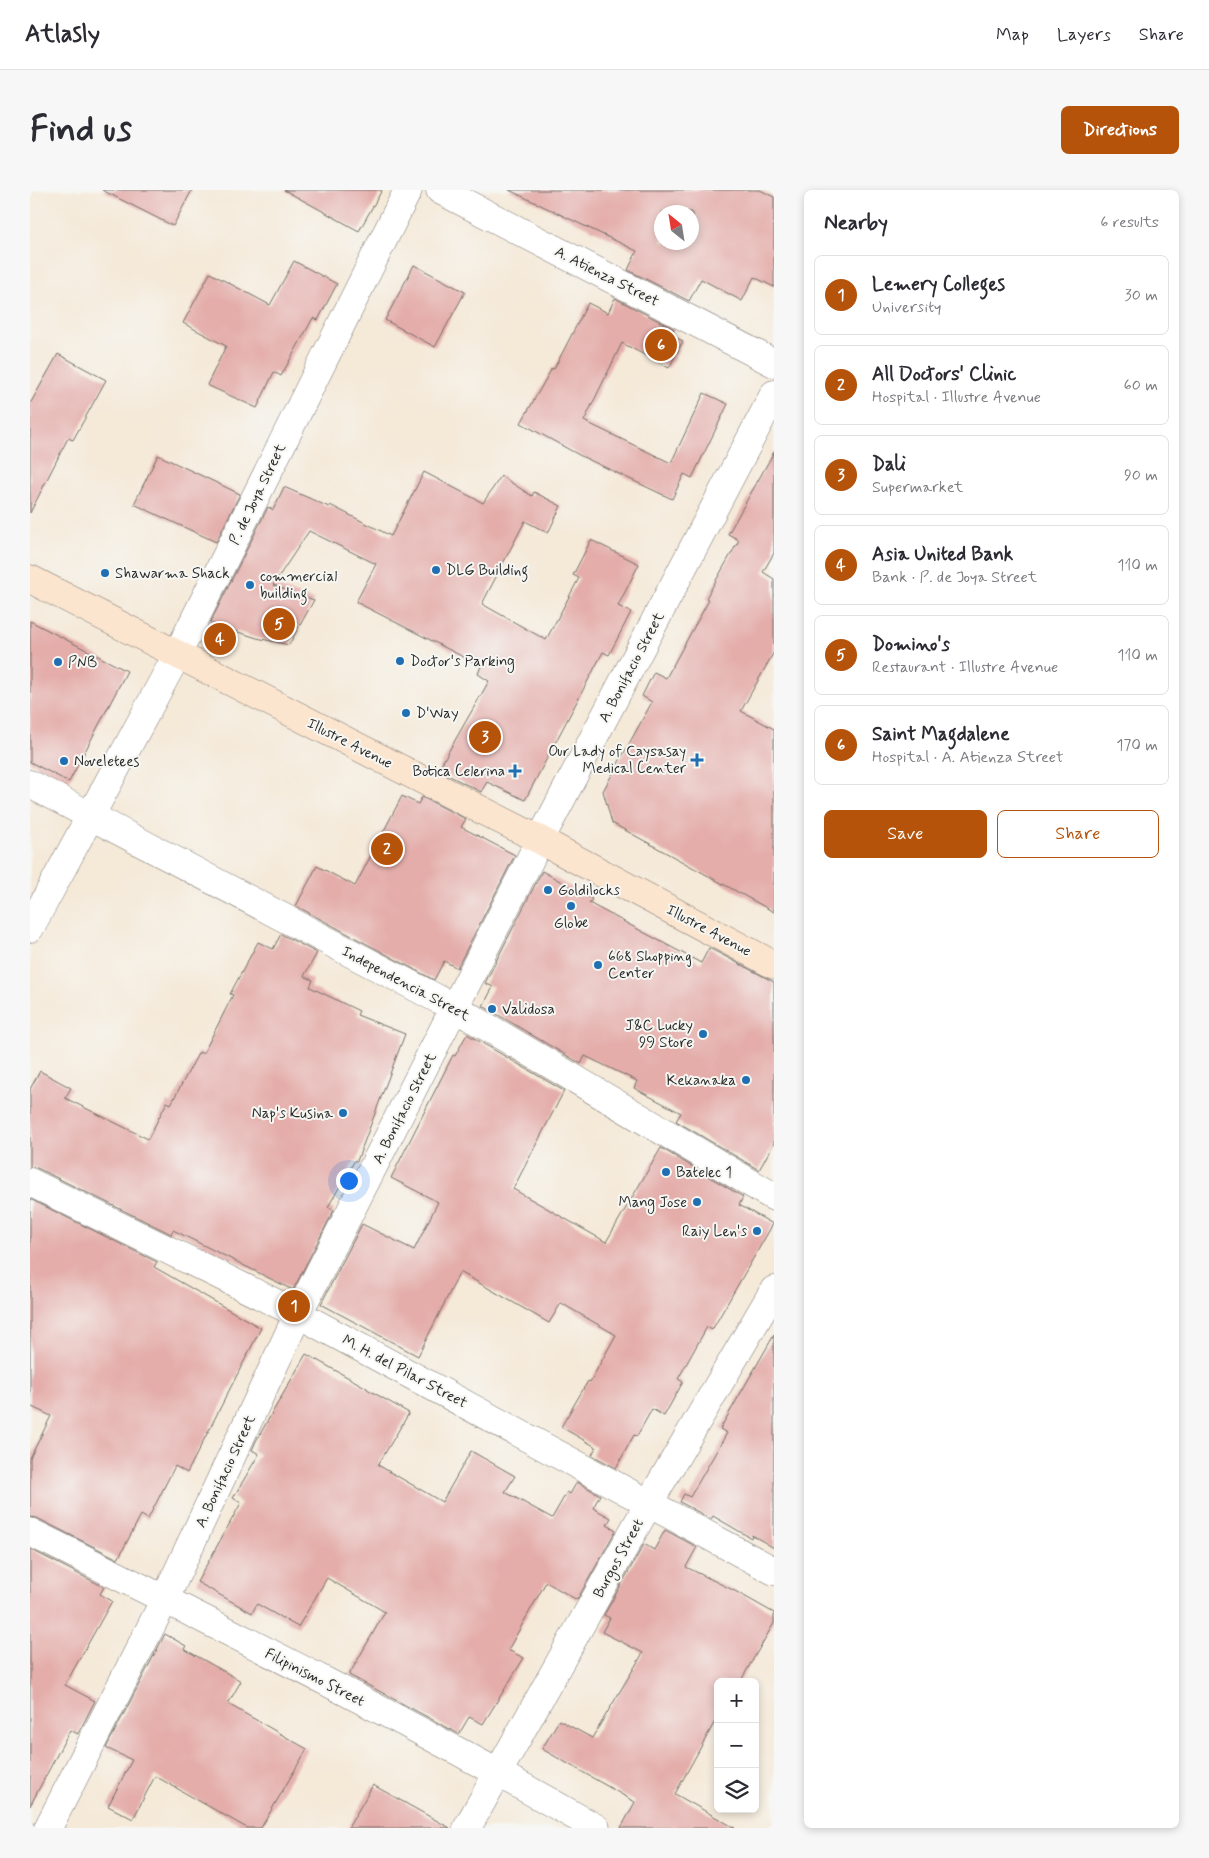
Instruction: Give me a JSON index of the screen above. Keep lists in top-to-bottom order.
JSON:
{
  "streets": {
    "main road": ["Illustre Avenue"],
    "street": [
      "A. Atienza Street",
      "P. de Joya Street",
      "A. Bonifacio Street",
      "Independencia Street",
      "M. H. del Pilar Street",
      "Burgos Street",
      "Filipinismo Street"
    ]
  },
  "crossings": [
    ["P. de Joya Street", "Illustre Avenue"],
    ["P. de Joya Street", "Independencia Street"],
    ["A. Bonifacio Street", "Illustre Avenue"],
    ["A. Bonifacio Street", "Independencia Street"],
    ["A. Bonifacio Street", "M. H. del Pilar Street"],
    ["A. Bonifacio Street", "Filipinismo Street"],
    ["M. H. del Pilar Street", "Burgos Street"],
    ["Burgos Street", "Filipinismo Street"]
  ],
  "places": {
    "other": [
      "DLG Building",
      "Shawarma Shack",
      "commercial building",
      "Doctor's Parking",
      "PNB",
      "D'Way",
      "Noveletees",
      "Goldilocks",
      "Globe",
      "668 Shopping Center",
      "Validosa",
      "J&C Lucky 99 Store",
      "Kekanaka",
      "Nap's Kusina",
      "Batelec 1",
      "Mang Jose",
      "Raiy Len's"
    ],
    "health": ["Our Lady of Caysasay Medical Center", "Botica Celerina"]
  },
  "north": "top left",
  "page": {
    "header": "Atlasly",
    "nav": ["Map", "Layers", "Share"],
    "buttons": [
      "Directions",
      ["Save", "Share"]
    ],
    "title": "Find us",
    "heading": ["Nearby", "6 results"],
    "list": [
      {
        "mark": "1",
        "name": "Lemery Colleges",
        "note": "University",
        "value": "30 m"
      },
      {
        "mark": "2",
        "name": "All Doctors' Clinic",
        "note": "Hospital · Illustre Avenue",
        "value": "60 m"
      },
      {
        "mark": "3",
        "name": "Dali",
        "note": "Supermarket",
        "value": "90 m"
      },
      {
        "mark": "4",
        "name": "Asia United Bank",
        "note": "Bank · P. de Joya Street",
        "value": "110 m"
      },
      {
        "mark": "5",
        "name": "Domino's",
        "note": "Restaurant · Illustre Avenue",
        "value": "110 m"
      },
      {
        "mark": "6",
        "name": "Saint Magdalene",
        "note": "Hospital · A. Atienza Street",
        "value": "170 m"
      }
    ],
    "pins": [
      "6",
      "5",
      "4",
      "3",
      "2",
      "1"
    ],
    "map_buttons": ["+", "−"]
  }
}
